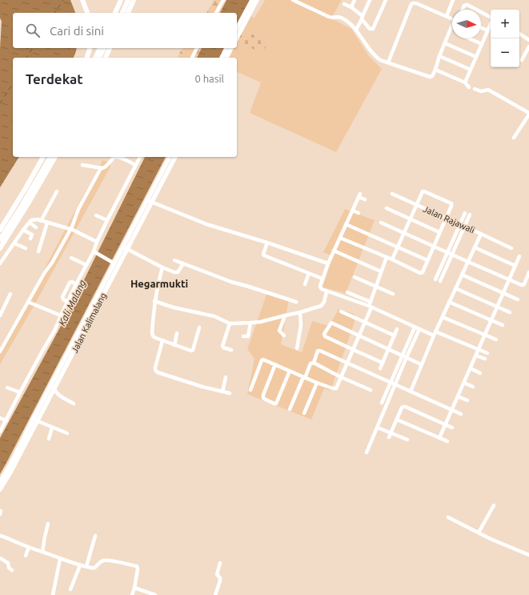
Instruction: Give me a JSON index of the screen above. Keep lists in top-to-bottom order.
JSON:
{
  "streets": {
    "main road": ["Jalan Kalimalang"],
    "street": ["Jalan Rajawali"]
  },
  "districts": ["Hegarmukti"],
  "water": ["Kali Malang"],
  "north": "right",
  "page": {
    "map_buttons": ["+", "−"],
    "search": "Cari di sini",
    "heading": ["Terdekat", "0 hasil"]
  }
}
